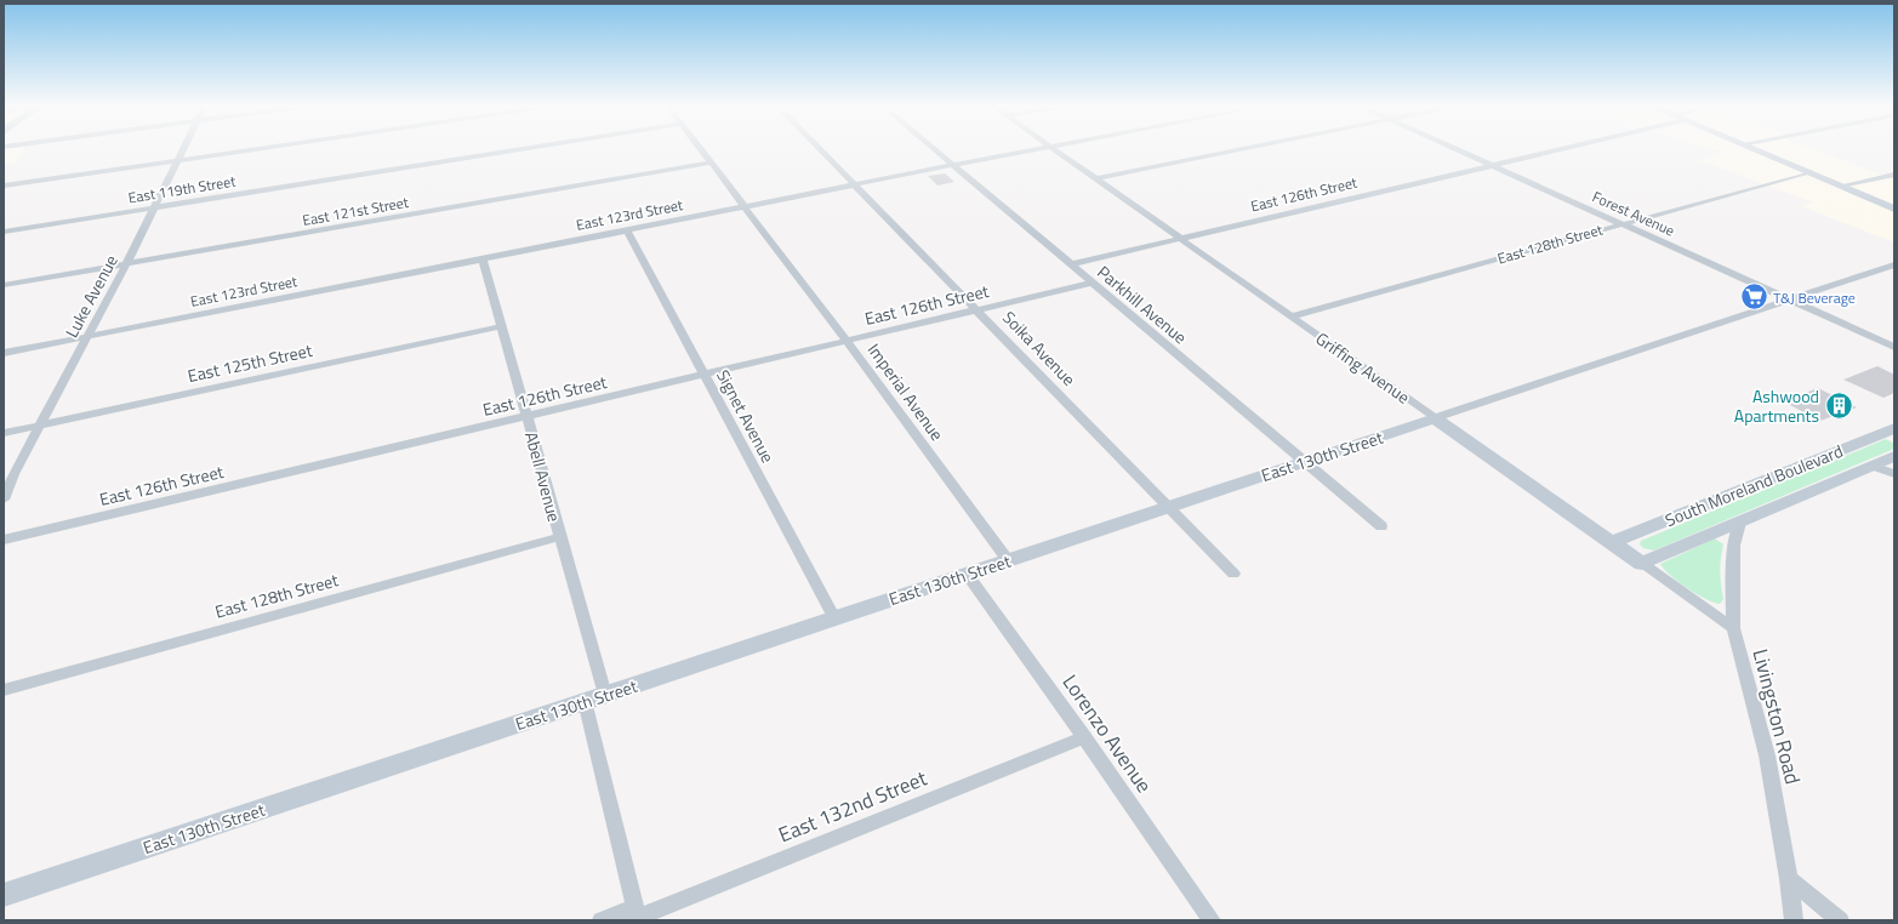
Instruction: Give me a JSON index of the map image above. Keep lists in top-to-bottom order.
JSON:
{
  "streets": {
    "street": [
      "East 119th Street",
      "East 126th Street",
      "East 121st Street",
      "Forest Avenue",
      "East 123rd Street",
      "East 128th Street",
      "Luke Avenue",
      "Parkhill Avenue",
      "Soika Avenue",
      "East 125th Street",
      "Griffing Avenue",
      "Imperial Avenue",
      "Signet Avenue",
      "East 130th Street",
      "Abell Avenue",
      "South Moreland Boulevard",
      "Livingston Road",
      "Lorenzo Avenue",
      "East 132nd Street"
    ]
  },
  "crossings": [
    ["East 119th Street", "Luke Avenue"],
    ["East 126th Street", "Forest Avenue"],
    ["East 126th Street", "Parkhill Avenue"],
    ["East 126th Street", "Soika Avenue"],
    ["East 126th Street", "Griffing Avenue"],
    ["East 126th Street", "Imperial Avenue"],
    ["East 126th Street", "Signet Avenue"],
    ["East 126th Street", "Abell Avenue"],
    ["East 121st Street", "Luke Avenue"],
    ["East 121st Street", "Imperial Avenue"],
    ["Forest Avenue", "East 128th Street"],
    ["Forest Avenue", "East 130th Street"],
    ["East 123rd Street", "Luke Avenue"],
    ["East 123rd Street", "Parkhill Avenue"],
    ["East 123rd Street", "Soika Avenue"],
    ["East 123rd Street", "Imperial Avenue"],
    ["East 123rd Street", "Signet Avenue"],
    ["East 123rd Street", "Abell Avenue"],
    ["East 128th Street", "Griffing Avenue"],
    ["East 128th Street", "Abell Avenue"],
    ["Luke Avenue", "East 125th Street"],
    ["Parkhill Avenue", "East 130th Street"],
    ["Soika Avenue", "East 130th Street"],
    ["East 125th Street", "Abell Avenue"],
    ["Griffing Avenue", "East 130th Street"],
    ["Griffing Avenue", "South Moreland Boulevard"],
    ["Griffing Avenue", "Livingston Road"],
    ["Imperial Avenue", "East 130th Street"],
    ["Signet Avenue", "East 130th Street"],
    ["East 130th Street", "Abell Avenue"],
    ["East 130th Street", "Lorenzo Avenue"],
    ["South Moreland Boulevard", "Livingston Road"],
    ["Lorenzo Avenue", "East 132nd Street"]
  ],
  "places": {
    "supermarket": ["T&J Beverage"],
    "building": ["Ashwood Apartments"]
  }
}
